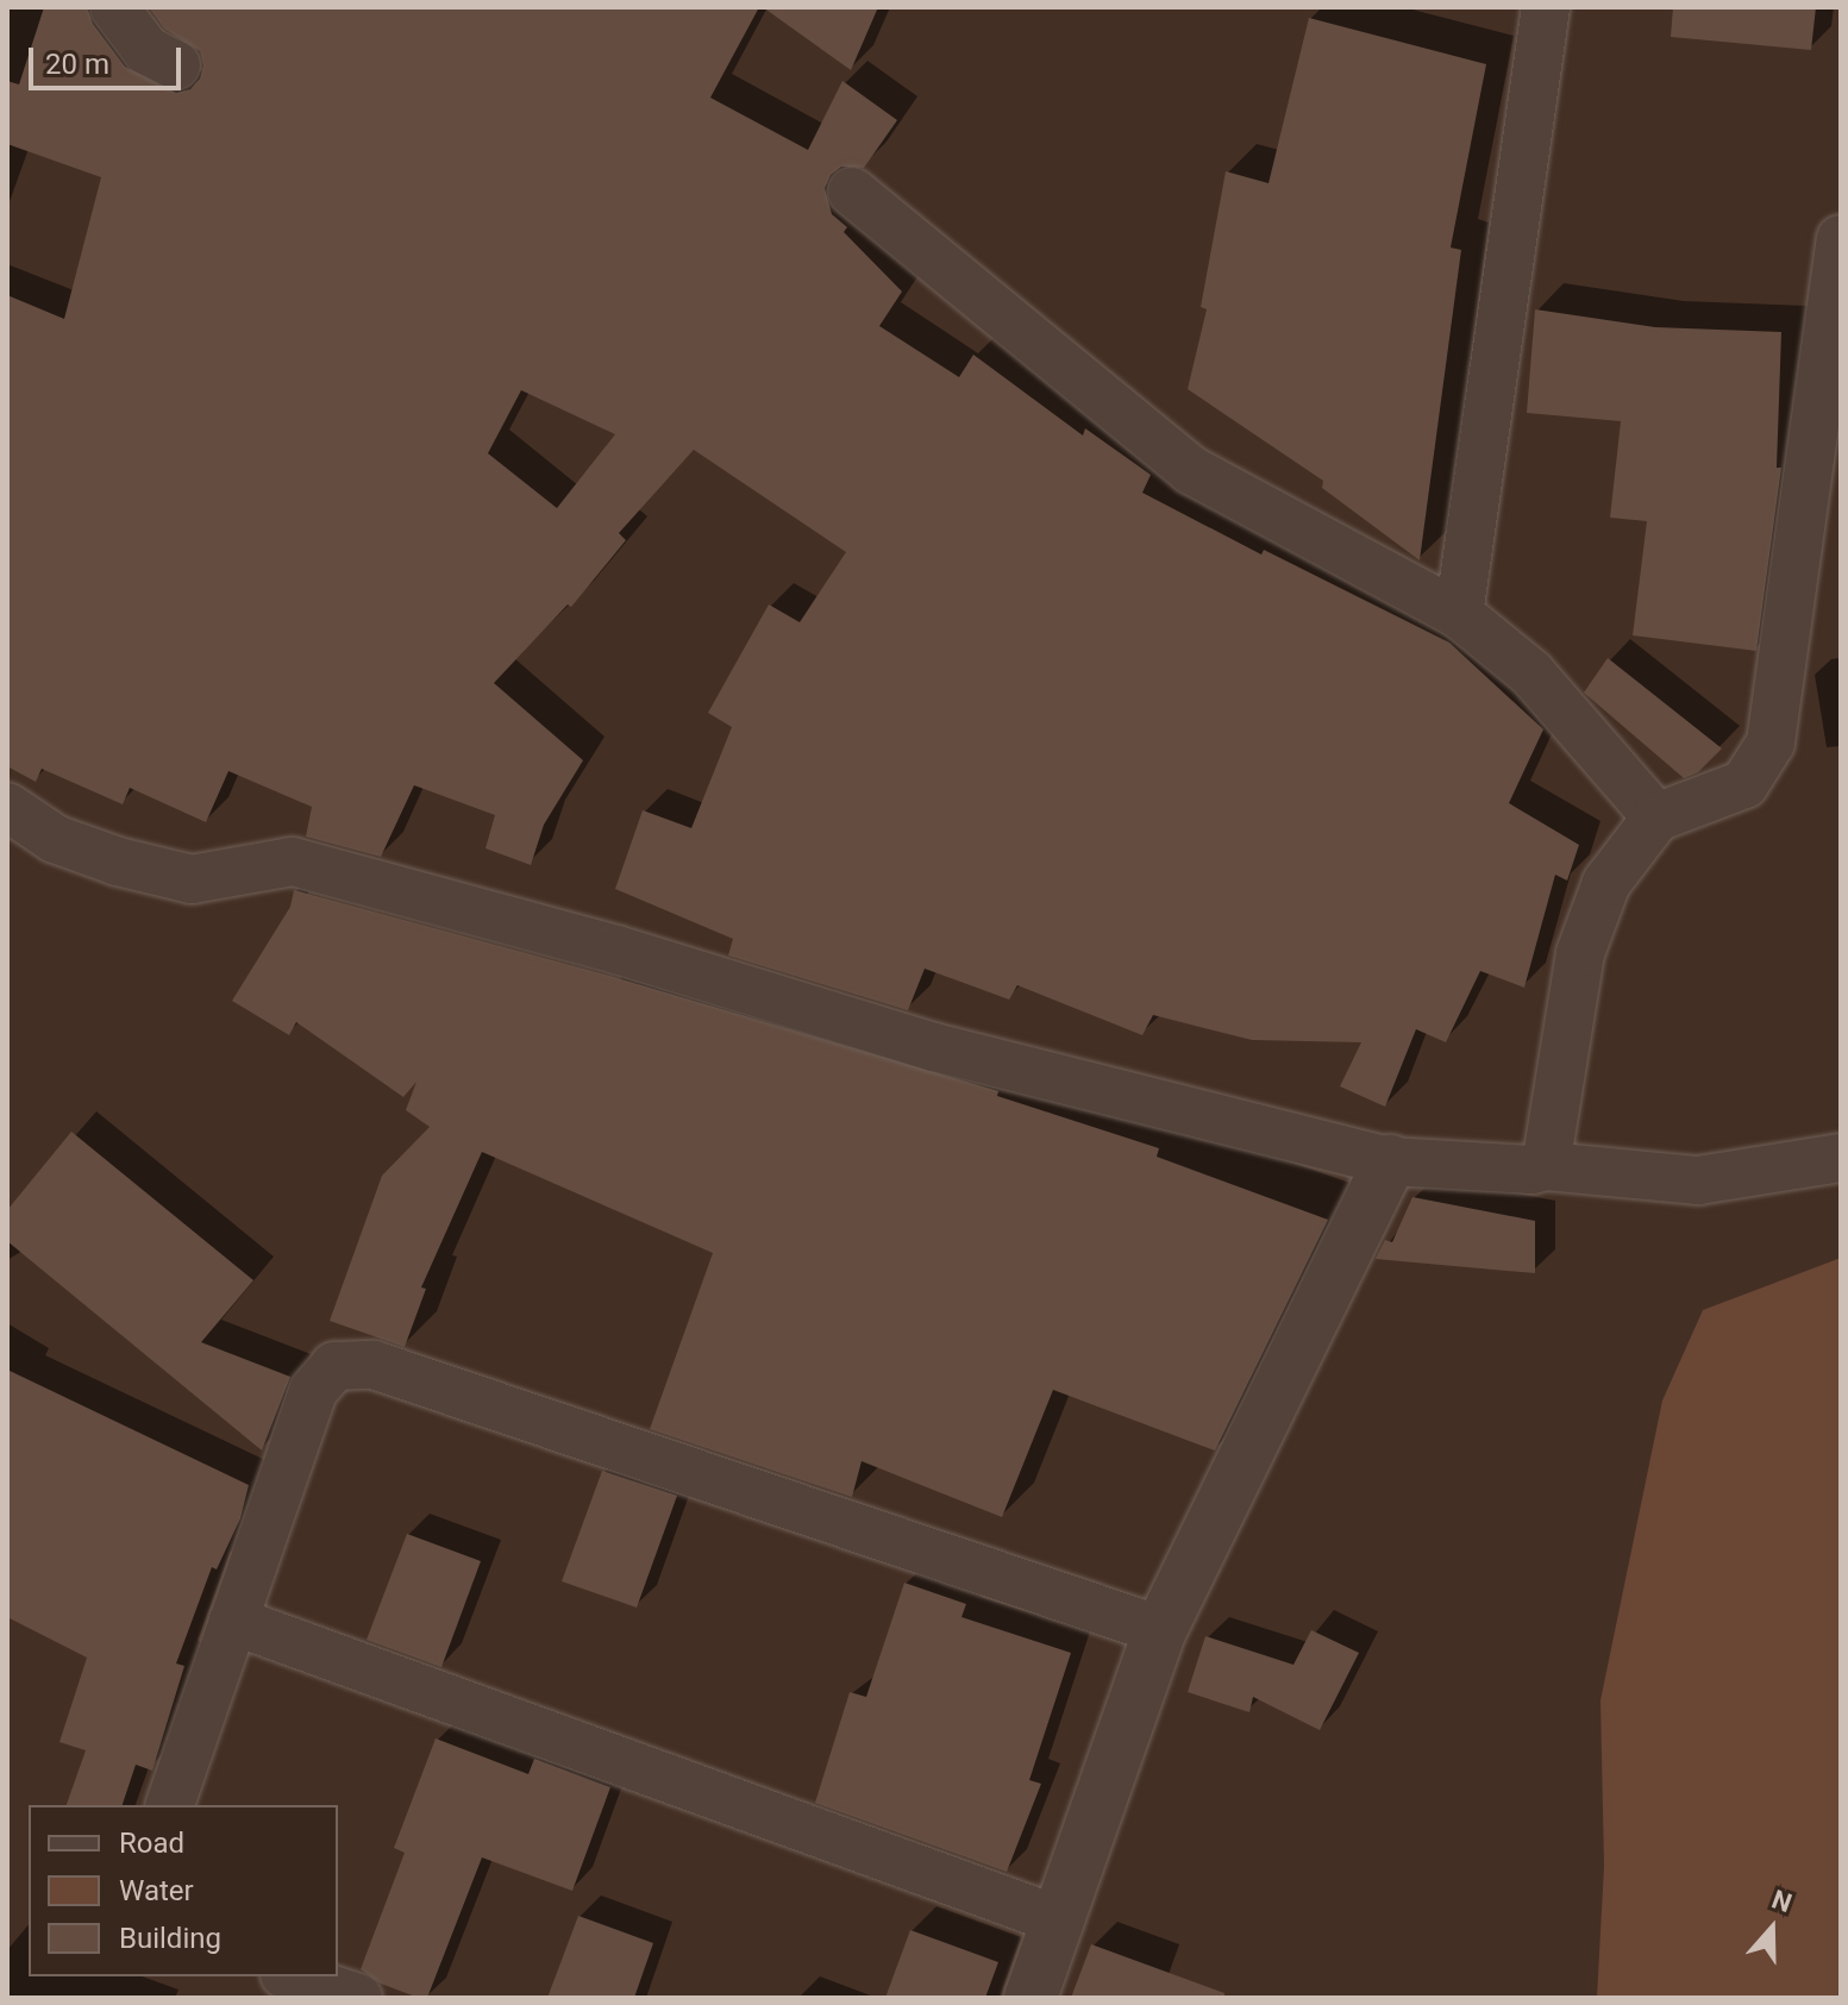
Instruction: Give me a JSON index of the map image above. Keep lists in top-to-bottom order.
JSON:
{
  "legend": ["Road", "Water", "Building"],
  "scale_bar": "20 m",
  "north": "top"
}
